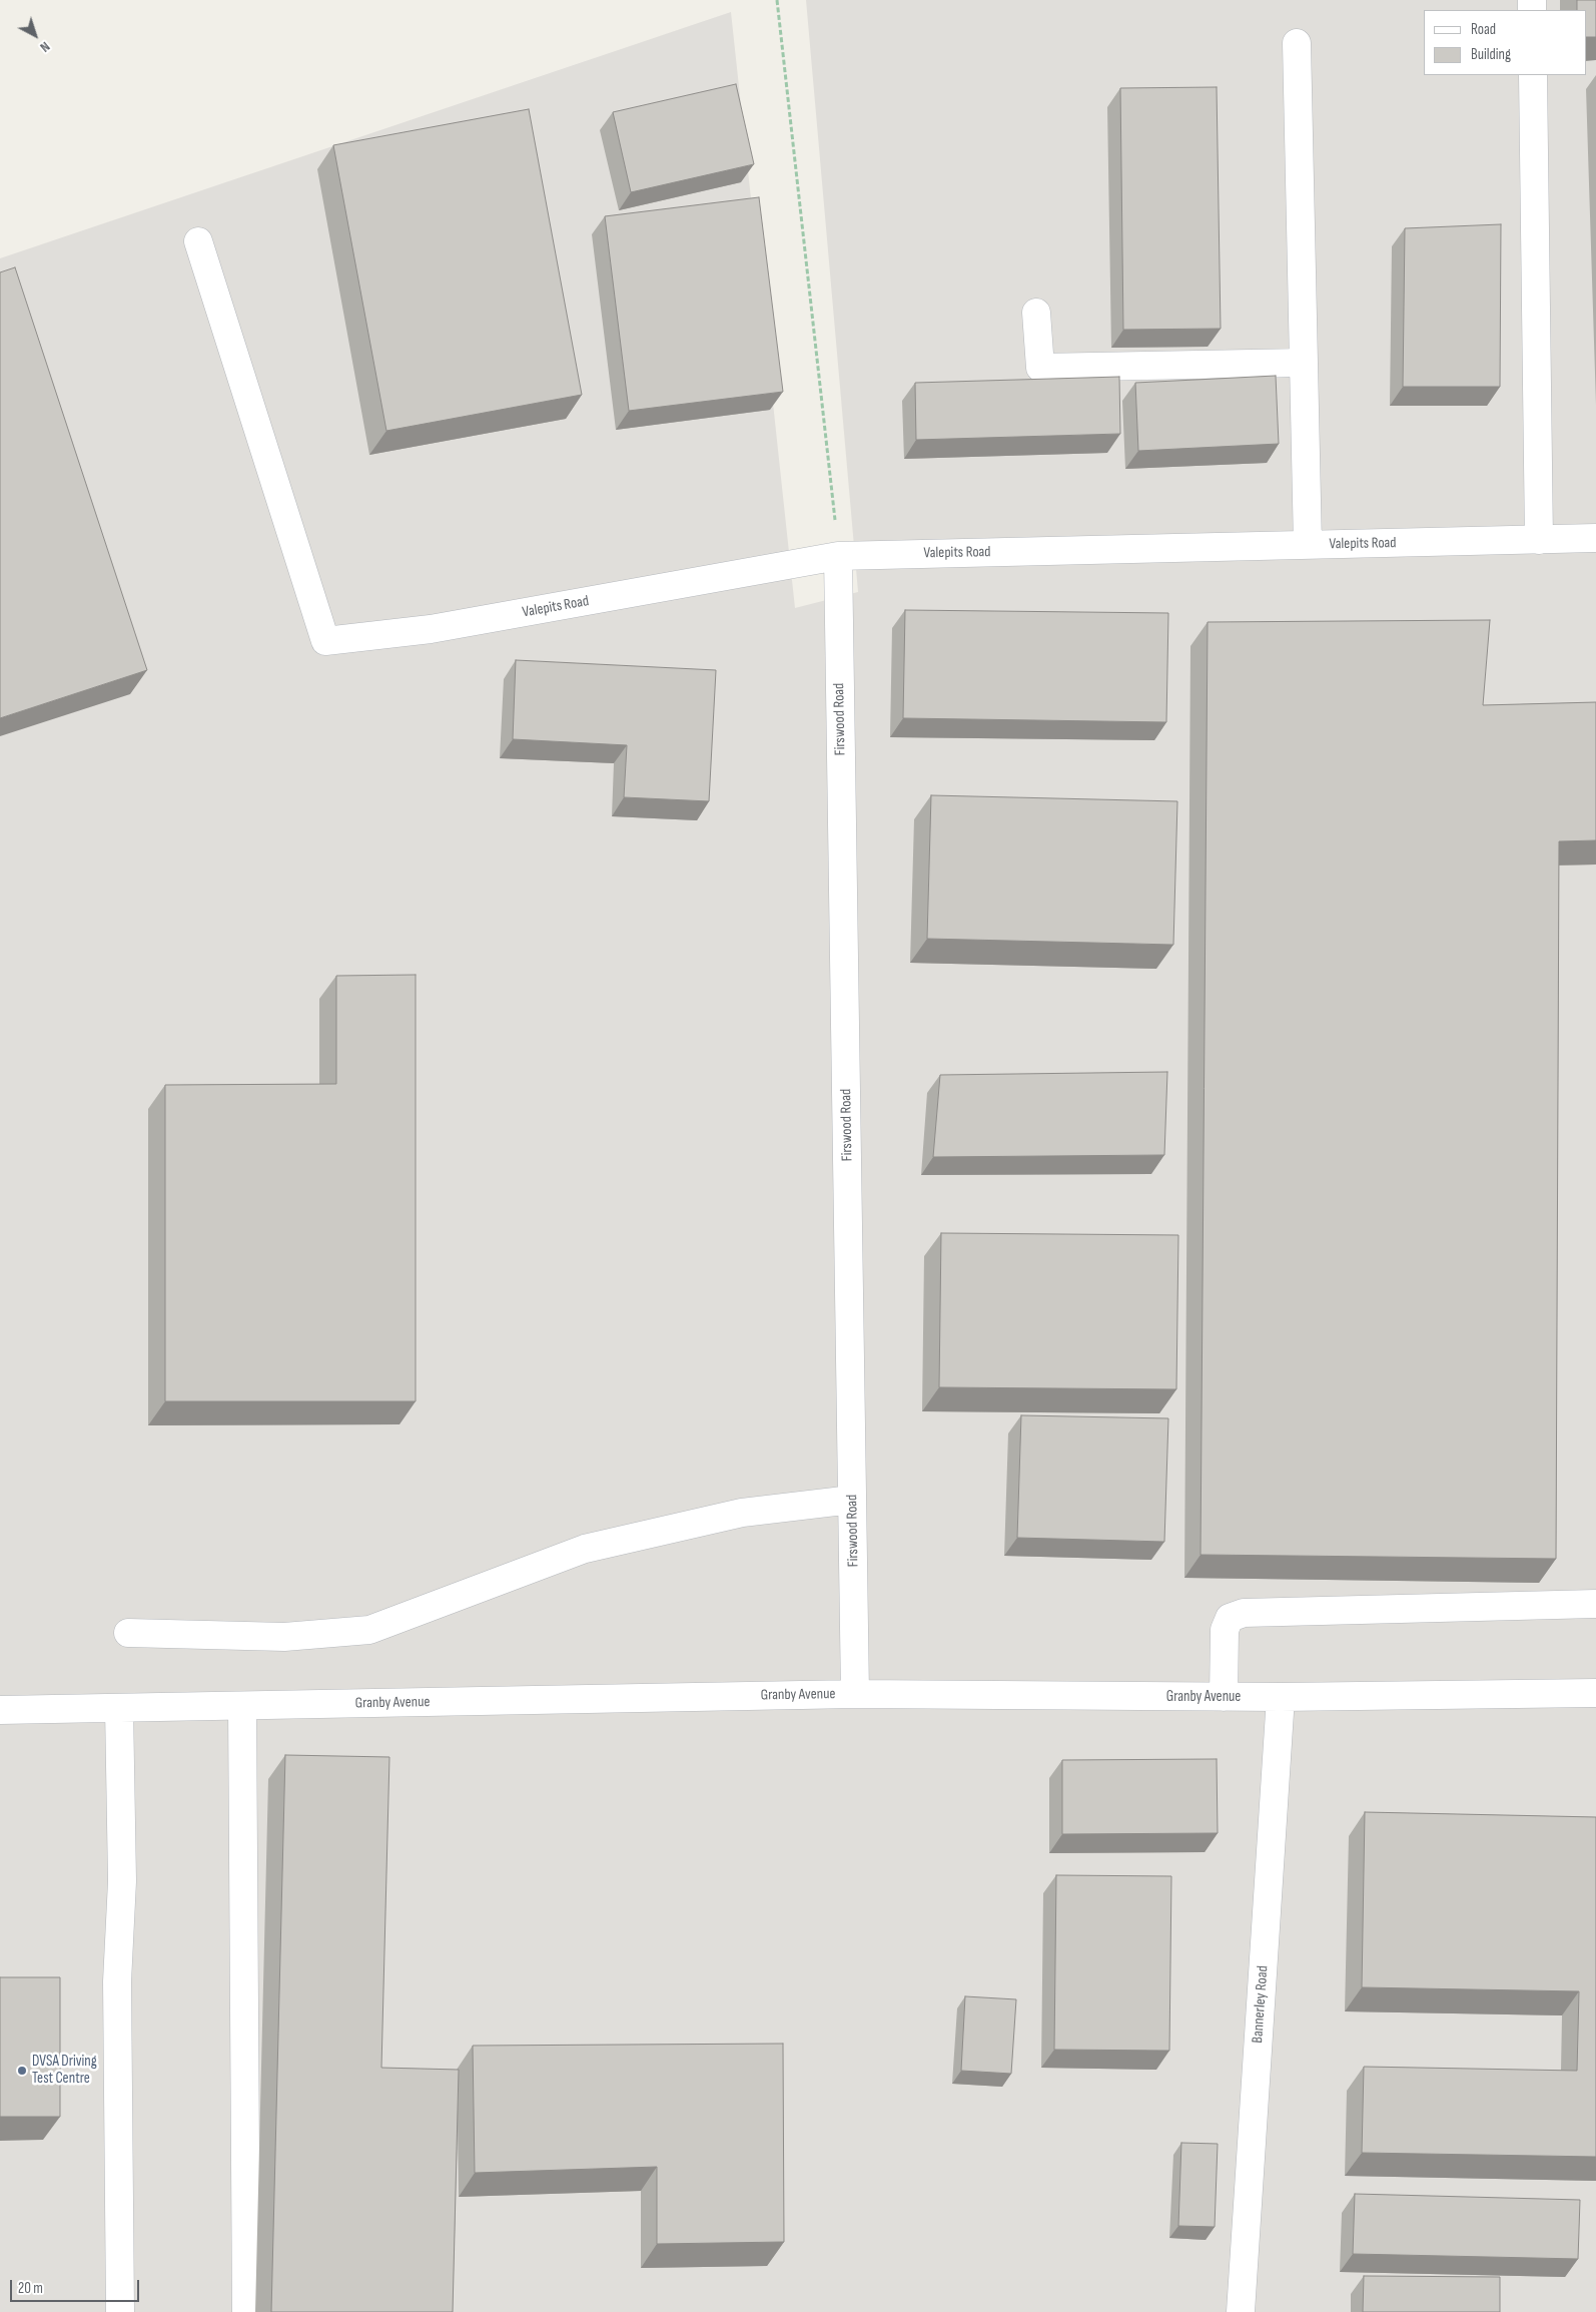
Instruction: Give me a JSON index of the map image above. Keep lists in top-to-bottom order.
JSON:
{
  "streets": {
    "street": [
      "Valepits Road",
      "Firswood Road",
      "Granby Avenue",
      "Bannerley Road"
    ]
  },
  "crossings": [
    ["Valepits Road", "Firswood Road"],
    ["Firswood Road", "Granby Avenue"],
    ["Granby Avenue", "Bannerley Road"]
  ],
  "places": ["DVSA Driving Test Centre"],
  "legend": ["Road", "Building"],
  "scale_bar": "20 m",
  "north": "bottom right"
}
